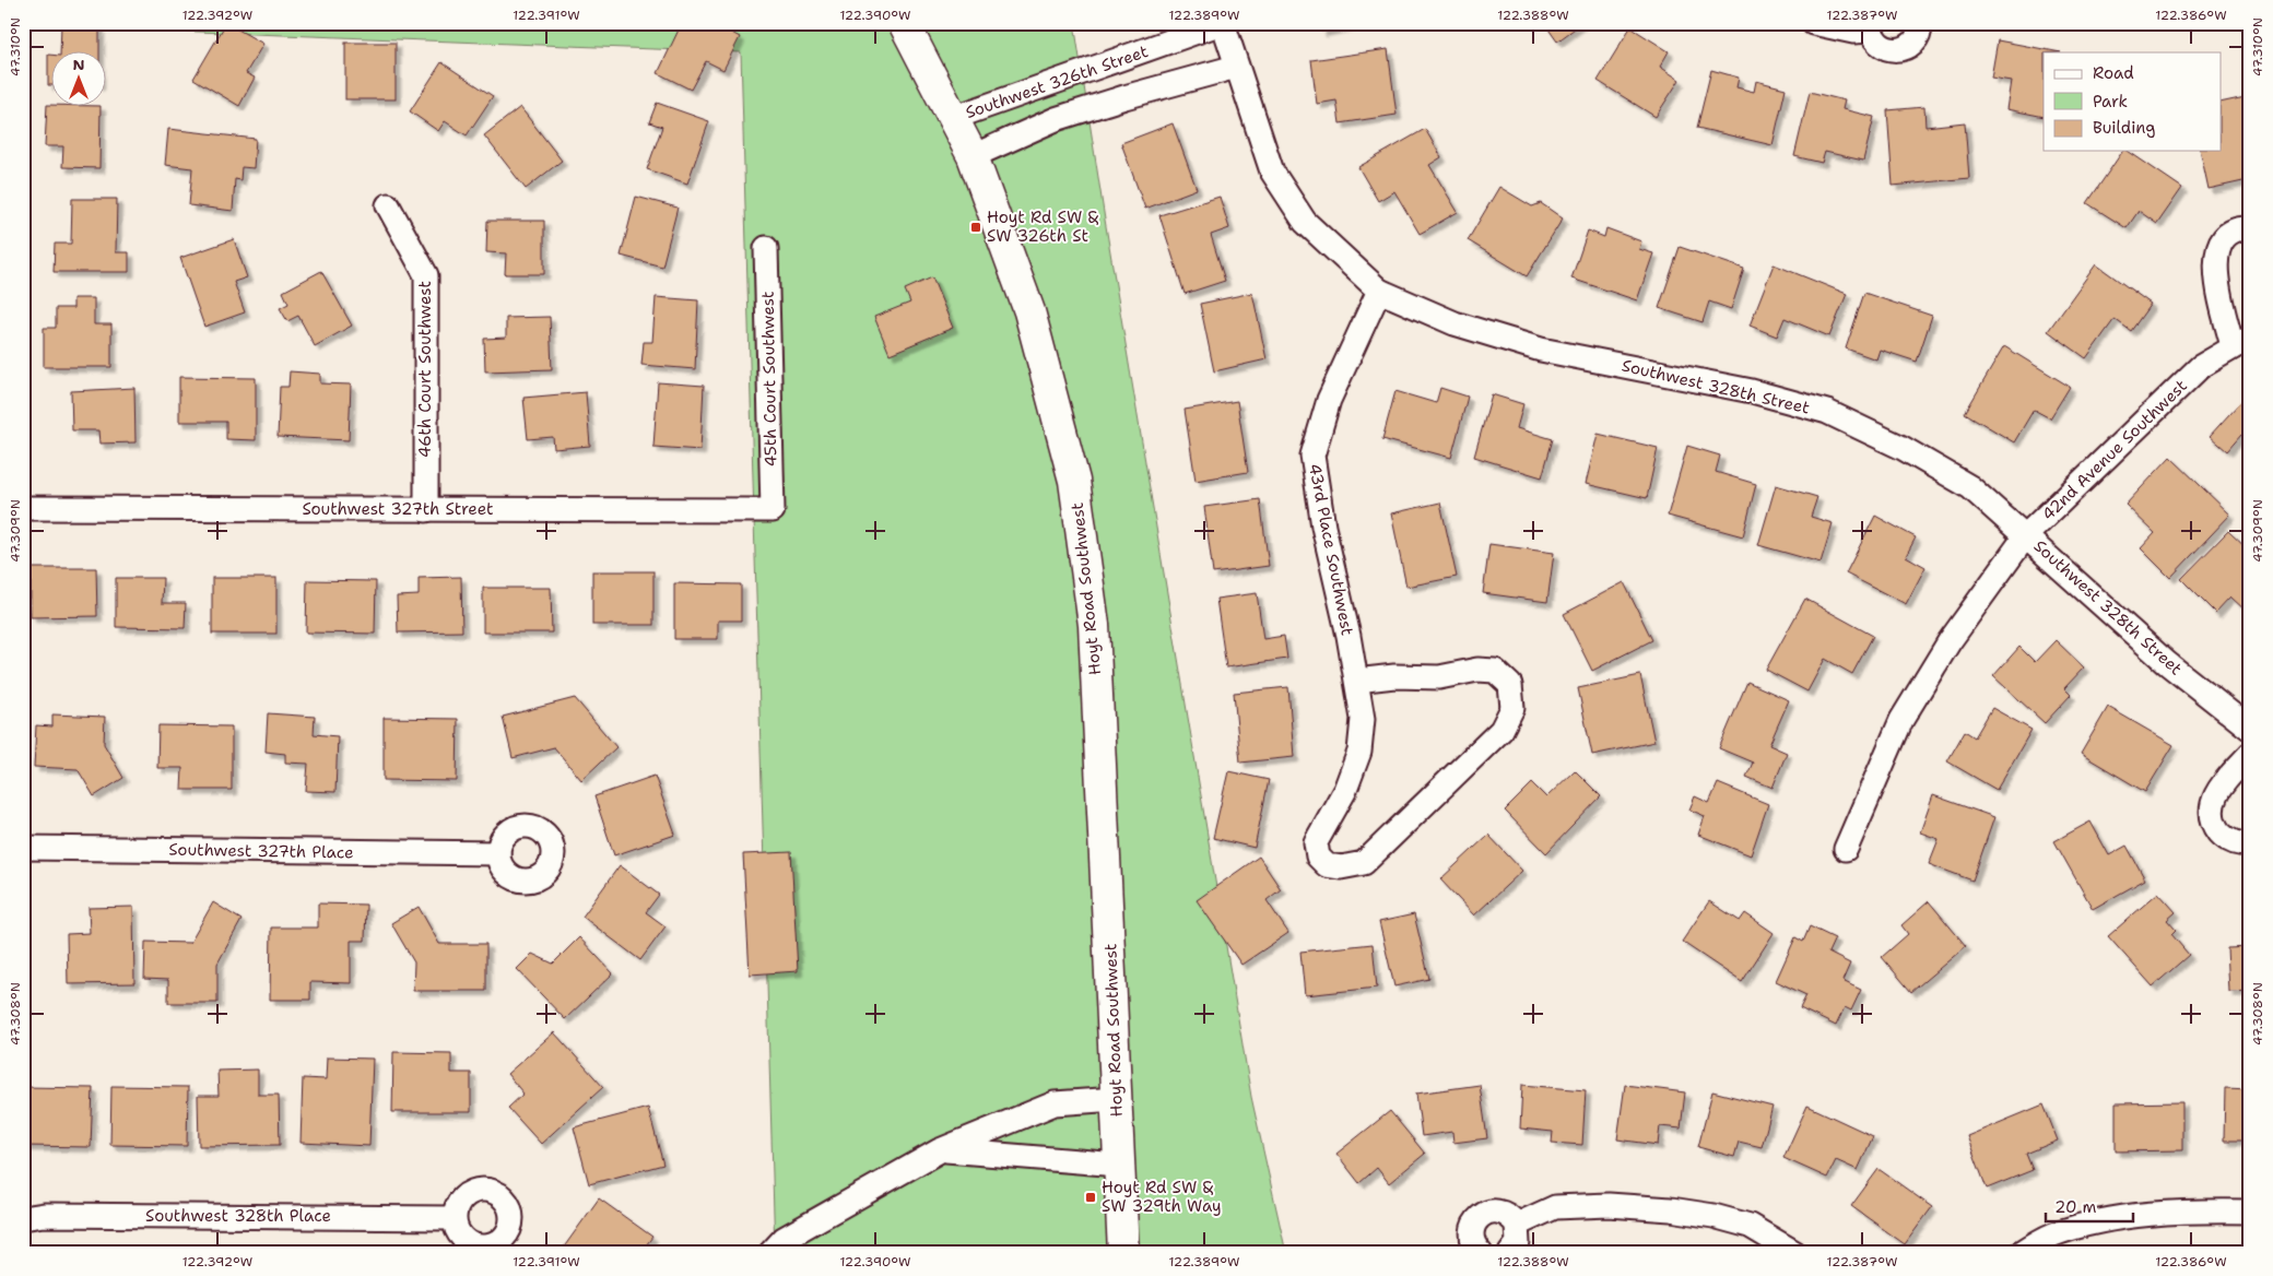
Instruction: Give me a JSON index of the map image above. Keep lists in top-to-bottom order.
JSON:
{
  "streets": {
    "main road": ["Hoyt Road Southwest"],
    "street": [
      "Southwest 326th Street",
      "46th Court Southwest",
      "45th Court Southwest",
      "Southwest 328th Street",
      "42nd Avenue Southwest",
      "Southwest 327th Street",
      "43rd Place Southwest",
      "Southwest 327th Place",
      "Southwest 328th Place"
    ]
  },
  "crossings": [
    ["Southwest 326th Street", "Hoyt Road Southwest"],
    ["46th Court Southwest", "Southwest 327th Street"],
    ["45th Court Southwest", "Southwest 327th Street"],
    ["Southwest 328th Street", "42nd Avenue Southwest"],
    ["Southwest 328th Street", "43rd Place Southwest"]
  ],
  "places": {
    "transit": ["Hoyt Rd SW & SW 326th St", "Hoyt Rd SW & SW 329th Way"]
  },
  "legend": ["Road", "Park", "Building"],
  "scale_bar": "20 m",
  "north": "top",
  "coordinates": [
    "122.392°W",
    "122.391°W",
    "122.390°W",
    "122.389°W",
    "122.388°W",
    "122.387°W",
    "122.386°W",
    "47.310°N",
    "47.309°N",
    "47.308°N"
  ]
}
